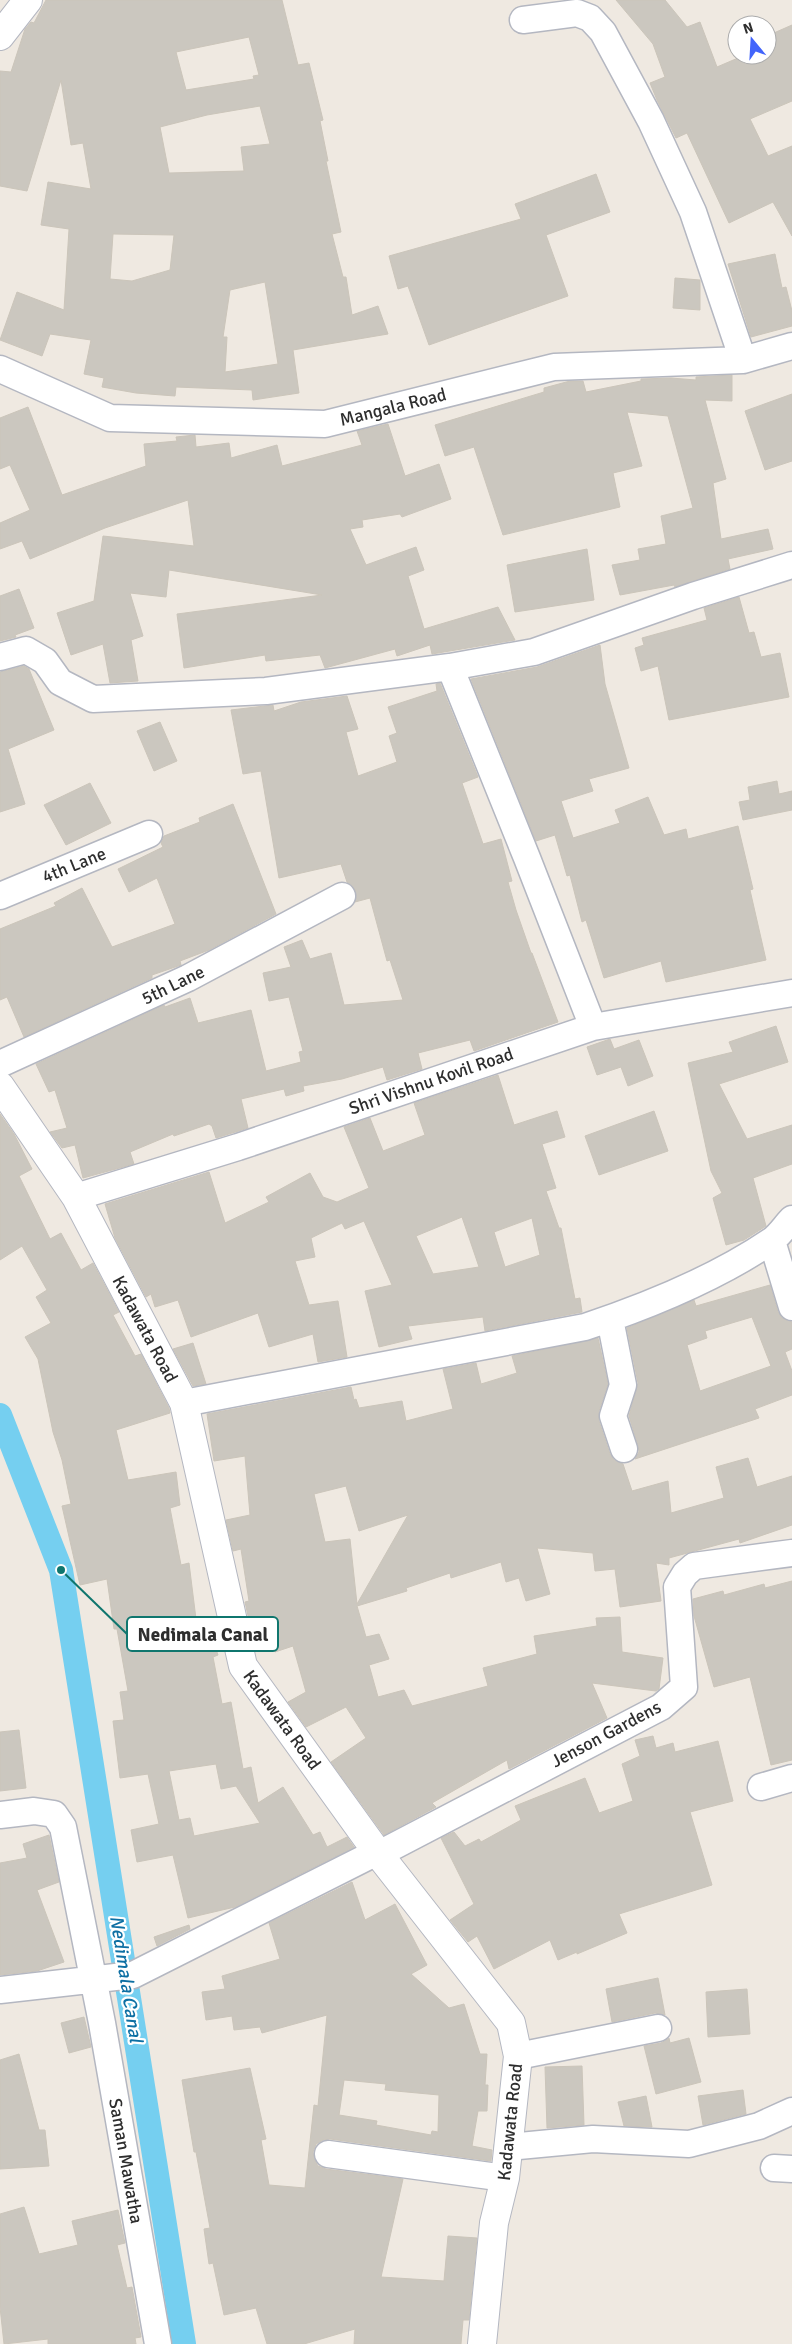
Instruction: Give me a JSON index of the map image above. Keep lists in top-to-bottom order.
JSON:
{
  "streets": {
    "street": [
      "Mangala Road",
      "4th Lane",
      "5th Lane",
      "Shri Vishnu Kovil Road",
      "Kadawata Road",
      "Jenson Gardens",
      "Saman Mawatha"
    ]
  },
  "crossings": [
    ["Shri Vishnu Kovil Road", "Kadawata Road"],
    ["Kadawata Road", "Jenson Gardens"]
  ],
  "water": ["Nedimala Canal"],
  "places": ["Nedimala Canal"],
  "north": "top"
}
